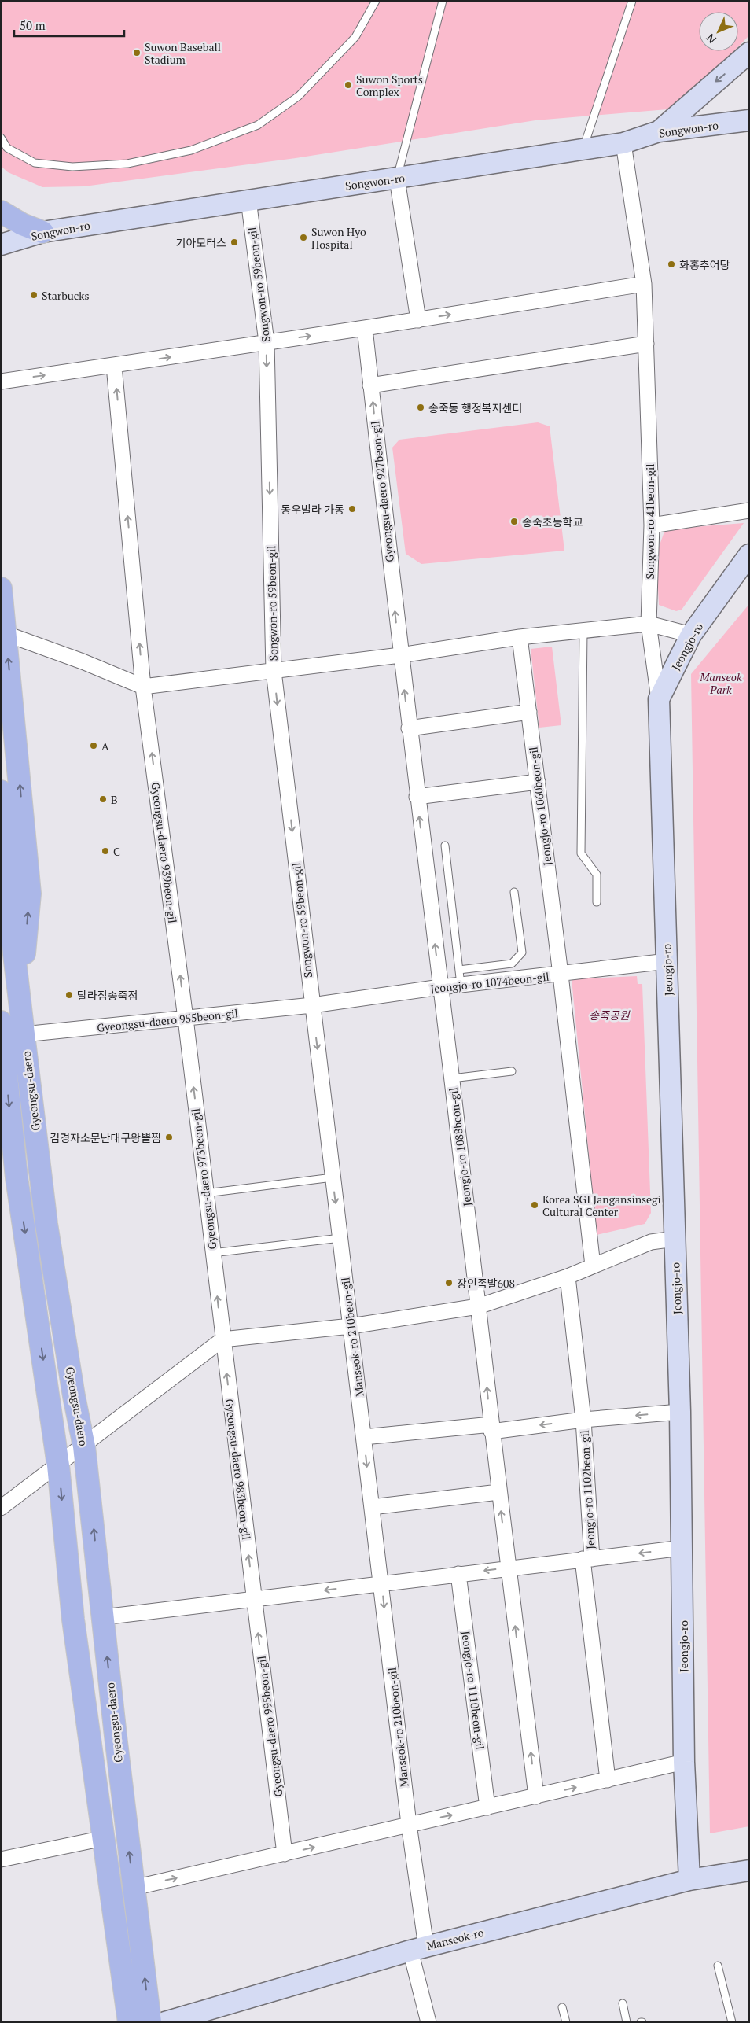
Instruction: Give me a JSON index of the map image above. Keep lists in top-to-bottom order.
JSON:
{
  "streets": {
    "main road": [
      "Songwon-ro",
      "Jeongjo-ro",
      "Gyeongsu-daero",
      "Manseok-ro"
    ],
    "street": [
      "Songwon-ro 59beon-gil",
      "Gyeongsu-daero 927beon-gil",
      "Songwon-ro 41beon-gil",
      "Jeongjo-ro 1060beon-gil",
      "Gyeongsu-daero 939beon-gil",
      "Jeongjo-ro 1074beon-gil",
      "Gyeongsu-daero 955beon-gil",
      "Jeongjo-ro 1088beon-gil",
      "Gyeongsu-daero 973beon-gil",
      "Manseok-ro 210beon-gil",
      "Gyeongsu-daero 983beon-gil",
      "Jeongjo-ro 1102beon-gil",
      "Jeongjo-ro 1110beon-gil",
      "Gyeongsu-daero 995beon-gil"
    ]
  },
  "crossings": [
    ["Songwon-ro", "Songwon-ro 59beon-gil"],
    ["Songwon-ro", "Songwon-ro 41beon-gil"],
    ["Songwon-ro 59beon-gil", "Jeongjo-ro 1074beon-gil"],
    ["Songwon-ro 59beon-gil", "Gyeongsu-daero 955beon-gil"],
    ["Songwon-ro 59beon-gil", "Manseok-ro 210beon-gil"],
    ["Songwon-ro 41beon-gil", "Jeongjo-ro"],
    ["Jeongjo-ro", "Jeongjo-ro 1074beon-gil"],
    ["Jeongjo-ro", "Jeongjo-ro 1102beon-gil"],
    ["Jeongjo-ro", "Manseok-ro"],
    ["Jeongjo-ro 1060beon-gil", "Jeongjo-ro 1074beon-gil"],
    ["Gyeongsu-daero 939beon-gil", "Gyeongsu-daero 955beon-gil"],
    ["Gyeongsu-daero 939beon-gil", "Gyeongsu-daero 973beon-gil"],
    ["Jeongjo-ro 1074beon-gil", "Gyeongsu-daero 955beon-gil"],
    ["Jeongjo-ro 1074beon-gil", "Jeongjo-ro 1088beon-gil"],
    ["Jeongjo-ro 1074beon-gil", "Manseok-ro 210beon-gil"],
    ["Gyeongsu-daero 955beon-gil", "Gyeongsu-daero"],
    ["Gyeongsu-daero 955beon-gil", "Gyeongsu-daero 973beon-gil"],
    ["Gyeongsu-daero 955beon-gil", "Manseok-ro 210beon-gil"],
    ["Gyeongsu-daero 973beon-gil", "Gyeongsu-daero 983beon-gil"],
    ["Manseok-ro 210beon-gil", "Jeongjo-ro 1102beon-gil"],
    ["Manseok-ro 210beon-gil", "Manseok-ro"],
    ["Gyeongsu-daero 983beon-gil", "Gyeongsu-daero 995beon-gil"],
    ["Jeongjo-ro 1102beon-gil", "Jeongjo-ro 1110beon-gil"]
  ],
  "one_way": [
    "Gyeongsu-daero 927beon-gil",
    "Gyeongsu-daero 939beon-gil",
    "Gyeongsu-daero 973beon-gil",
    "Gyeongsu-daero 983beon-gil",
    "Gyeongsu-daero 995beon-gil"
  ],
  "parks": ["Manseok Park", "송죽공원"],
  "places": [
    "Suwon Baseball Stadium",
    "Suwon Sports Complex",
    "Suwon Hyo Hospital",
    "기아모터스",
    "화홍추어탕",
    "Starbucks",
    "송죽동 행정복지센터",
    "동우빌라 가동",
    "송죽초등학교",
    "A",
    "B",
    "C",
    "달라짐송죽점",
    "김경자소문난대구왕뽈찜",
    "Korea SGI Jangansinsegi Cultural Center",
    "장인족발608"
  ],
  "scale_bar": "50 m",
  "north": "bottom left"
}
